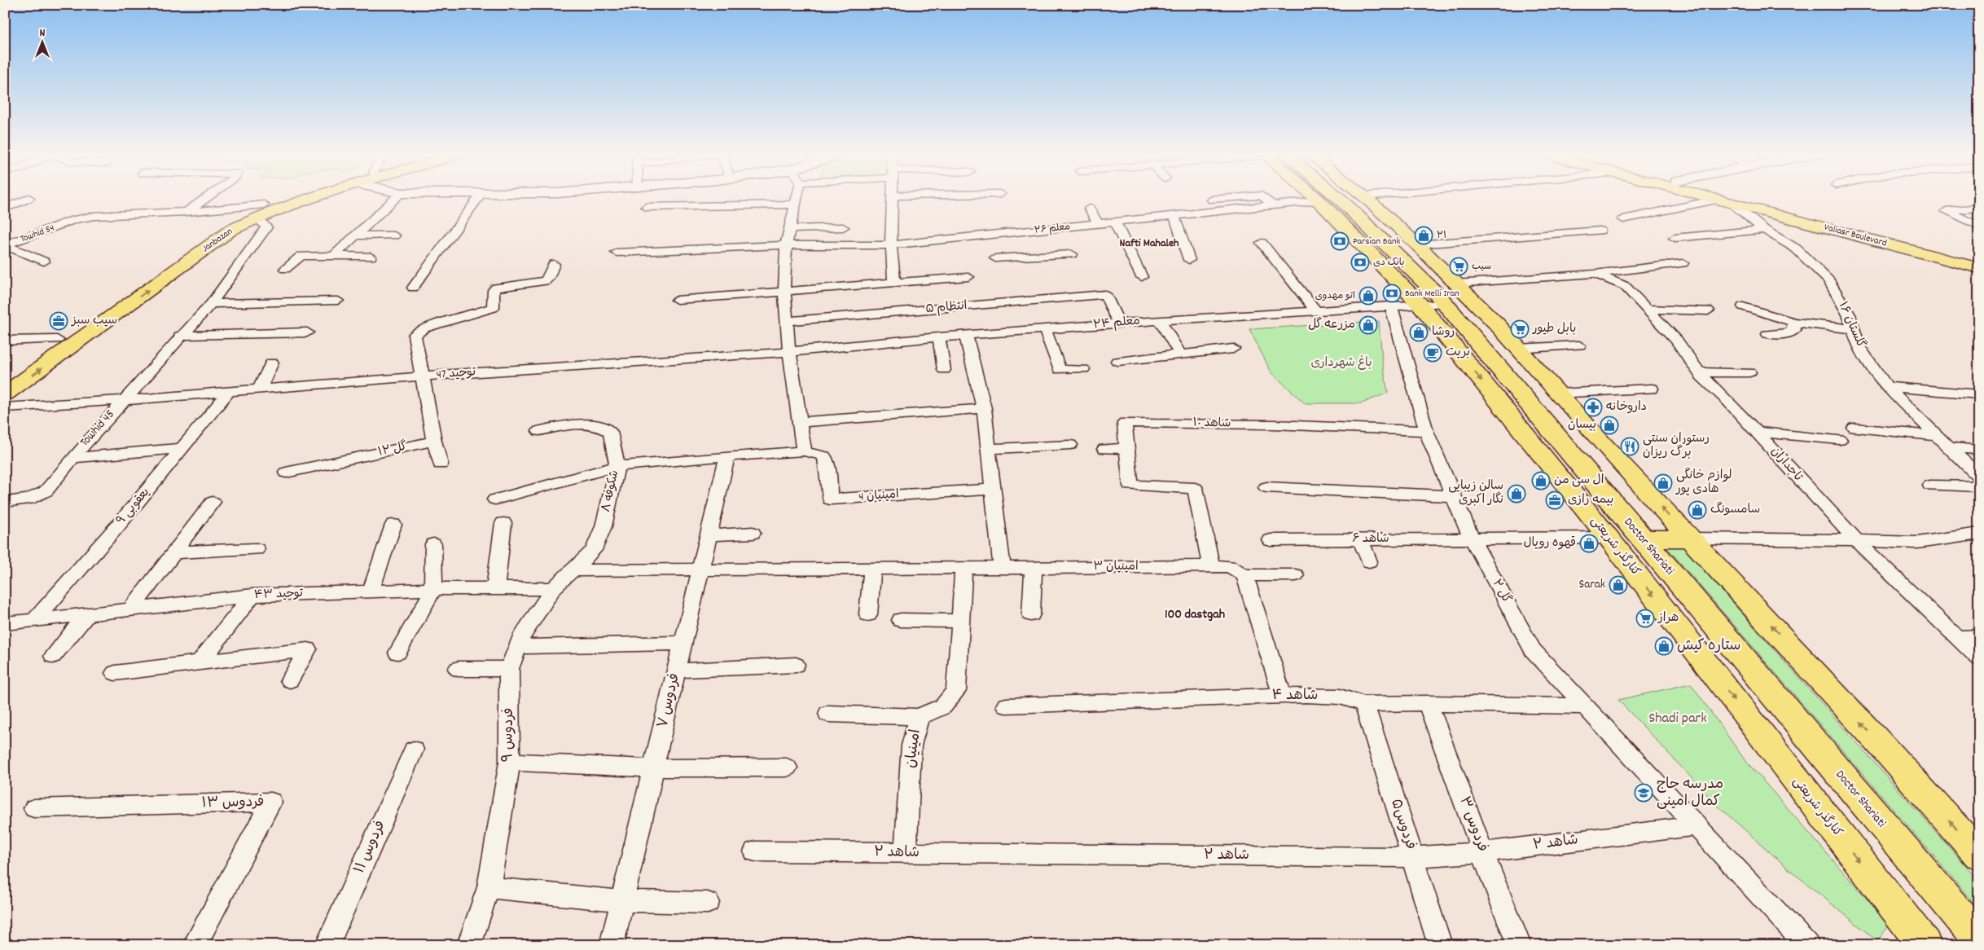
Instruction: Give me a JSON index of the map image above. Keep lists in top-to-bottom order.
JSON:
{
  "streets": {
    "main road": [
      "Valiasr Boulevard",
      "Janbazan",
      "کنارگذر شریعتی",
      "Doctor Shariati"
    ],
    "street": [
      "معلم ۲۶",
      "Towhid 54",
      "انتظام ۵",
      "معلم ۲۴",
      "گلستان ۱۶",
      "توحید 47",
      "شاهد ۱۰",
      "Towhid 45",
      "گل ۱۲",
      "تاجداران",
      "شکوفه ۸",
      "امینیان 4",
      "یعقوبی ۹",
      "شاهد ۶",
      "امینیان ۳",
      "گل ۲",
      "توحید ۴۳",
      "شاهد ۴",
      "فردوس ۷",
      "فردوس ۹",
      "امینیان",
      "فردوس ۱۳",
      "فردوس۵",
      "فردوس ۳",
      "شاهد ۲",
      "فردوس ۱۱"
    ]
  },
  "crossings": [
    ["معلم ۲۶", "کنارگذر شریعتی"],
    ["Towhid 54", "Janbazan"],
    ["Towhid 54", "Towhid 45"],
    ["Valiasr Boulevard", "گلستان ۱۶"],
    ["Janbazan", "Towhid 45"],
    ["معلم ۲۴", "توحید 47"],
    ["معلم ۲۴", "تاجداران"],
    ["معلم ۲۴", "کنارگذر شریعتی"],
    ["معلم ۲۴", "Doctor Shariati"],
    ["معلم ۲۴", "گل ۲"],
    ["توحید 47", "Towhid 45"],
    ["توحید 47", "یعقوبی ۹"],
    ["شاهد ۱۰", "امینیان ۳"],
    ["شاهد ۱۰", "گل ۲"],
    ["شکوفه ۸", "فردوس ۹"],
    ["یعقوبی ۹", "توحید ۴۳"],
    ["شاهد ۶", "کنارگذر شریعتی"],
    ["شاهد ۶", "گل ۲"],
    ["گل ۲", "شاهد ۴"],
    ["گل ۲", "شاهد ۲"],
    ["توحید ۴۳", "فردوس ۹"],
    ["شاهد ۴", "فردوس۵"],
    ["شاهد ۴", "فردوس ۳"],
    ["امینیان", "شاهد ۲"],
    ["فردوس۵", "شاهد ۲"],
    ["فردوس ۳", "شاهد ۲"]
  ],
  "districts": ["Nafti Mahaleh", "100 dastgah"],
  "parks": ["باغ شهرداری", "Shadi park"],
  "places": {
    "shop": [
      "۲۱",
      "اتو مهدوی",
      "مزرعه گل",
      "روشا",
      "بیسان",
      "ال سی من",
      "لوازم خانگی هادی پور",
      "سالن زیبایی نگار اکبری",
      "سامسونگ",
      "قهوه رویال",
      "Sarak",
      "ستاره کیش"
    ],
    "bank": ["Parsian Bank", "بانک دی", "Bank Melli Iran"],
    "supermarket": ["سیب", "بابل طیور", "هراز"],
    "office": ["سیب سبز", "بیمه رازی"],
    "cafe": ["بریت"],
    "pharmacy": ["داروخانه"],
    "restaurant": ["رستوران سنتی برگ ریزان"],
    "school or university": ["مدرسه حاج کمال امینی"]
  },
  "north": "top"
}
